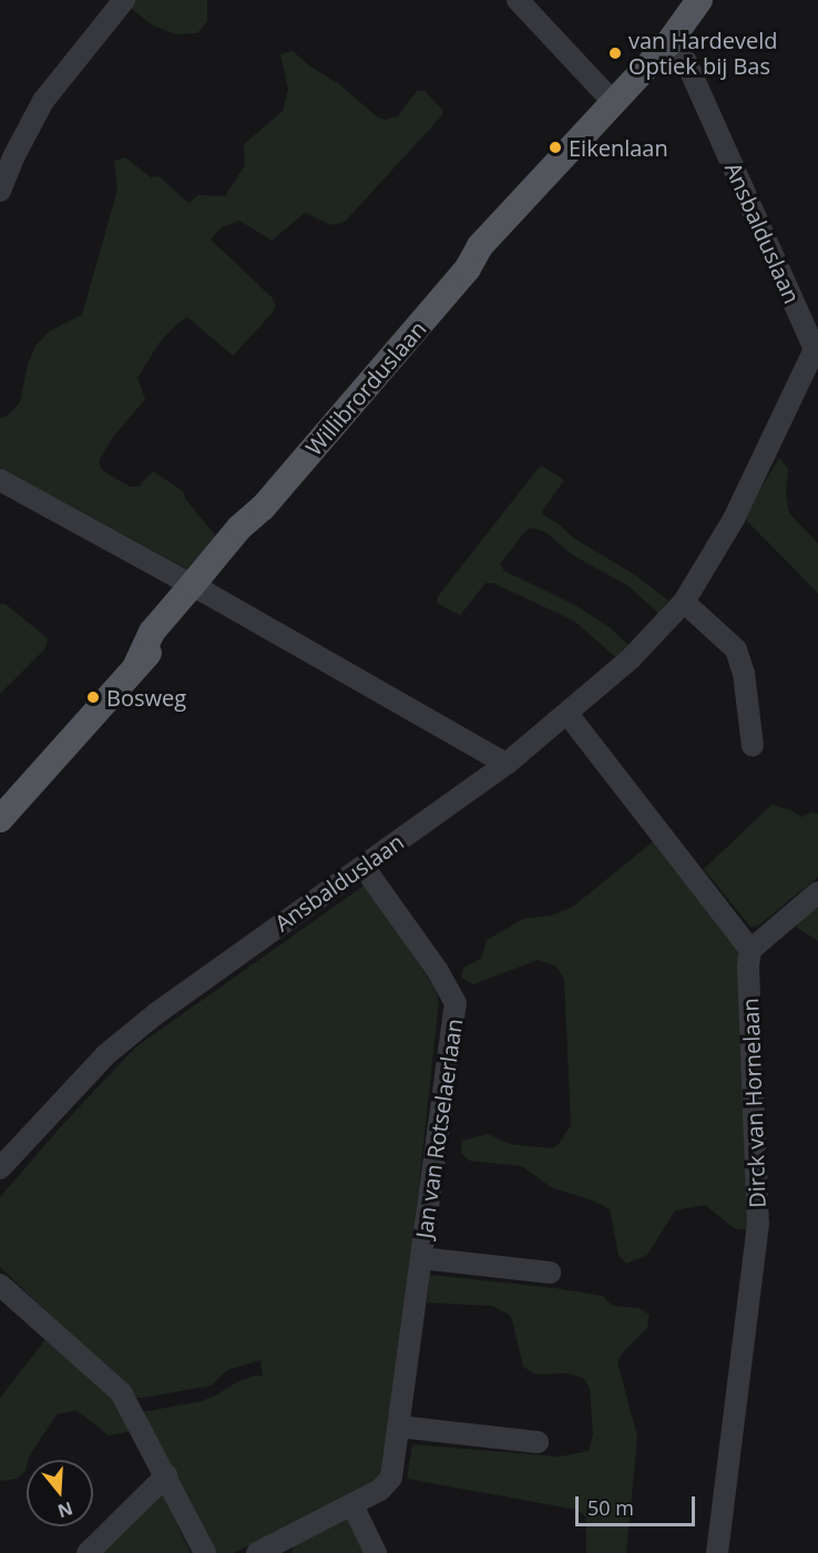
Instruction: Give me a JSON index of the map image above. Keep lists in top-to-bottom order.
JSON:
{
  "streets": {
    "main road": ["Willibrorduslaan"],
    "street": ["Ansbalduslaan", "Dirck van Hornelaan", "Jan van Rotselaerlaan"]
  },
  "crossings": [
    ["Ansbalduslaan", "Willibrorduslaan"],
    ["Ansbalduslaan", "Jan van Rotselaerlaan"]
  ],
  "places": ["van Hardeveld Optiek bij Bas", "Eikenlaan", "Bosweg"],
  "scale_bar": "50 m",
  "north": "bottom"
}
